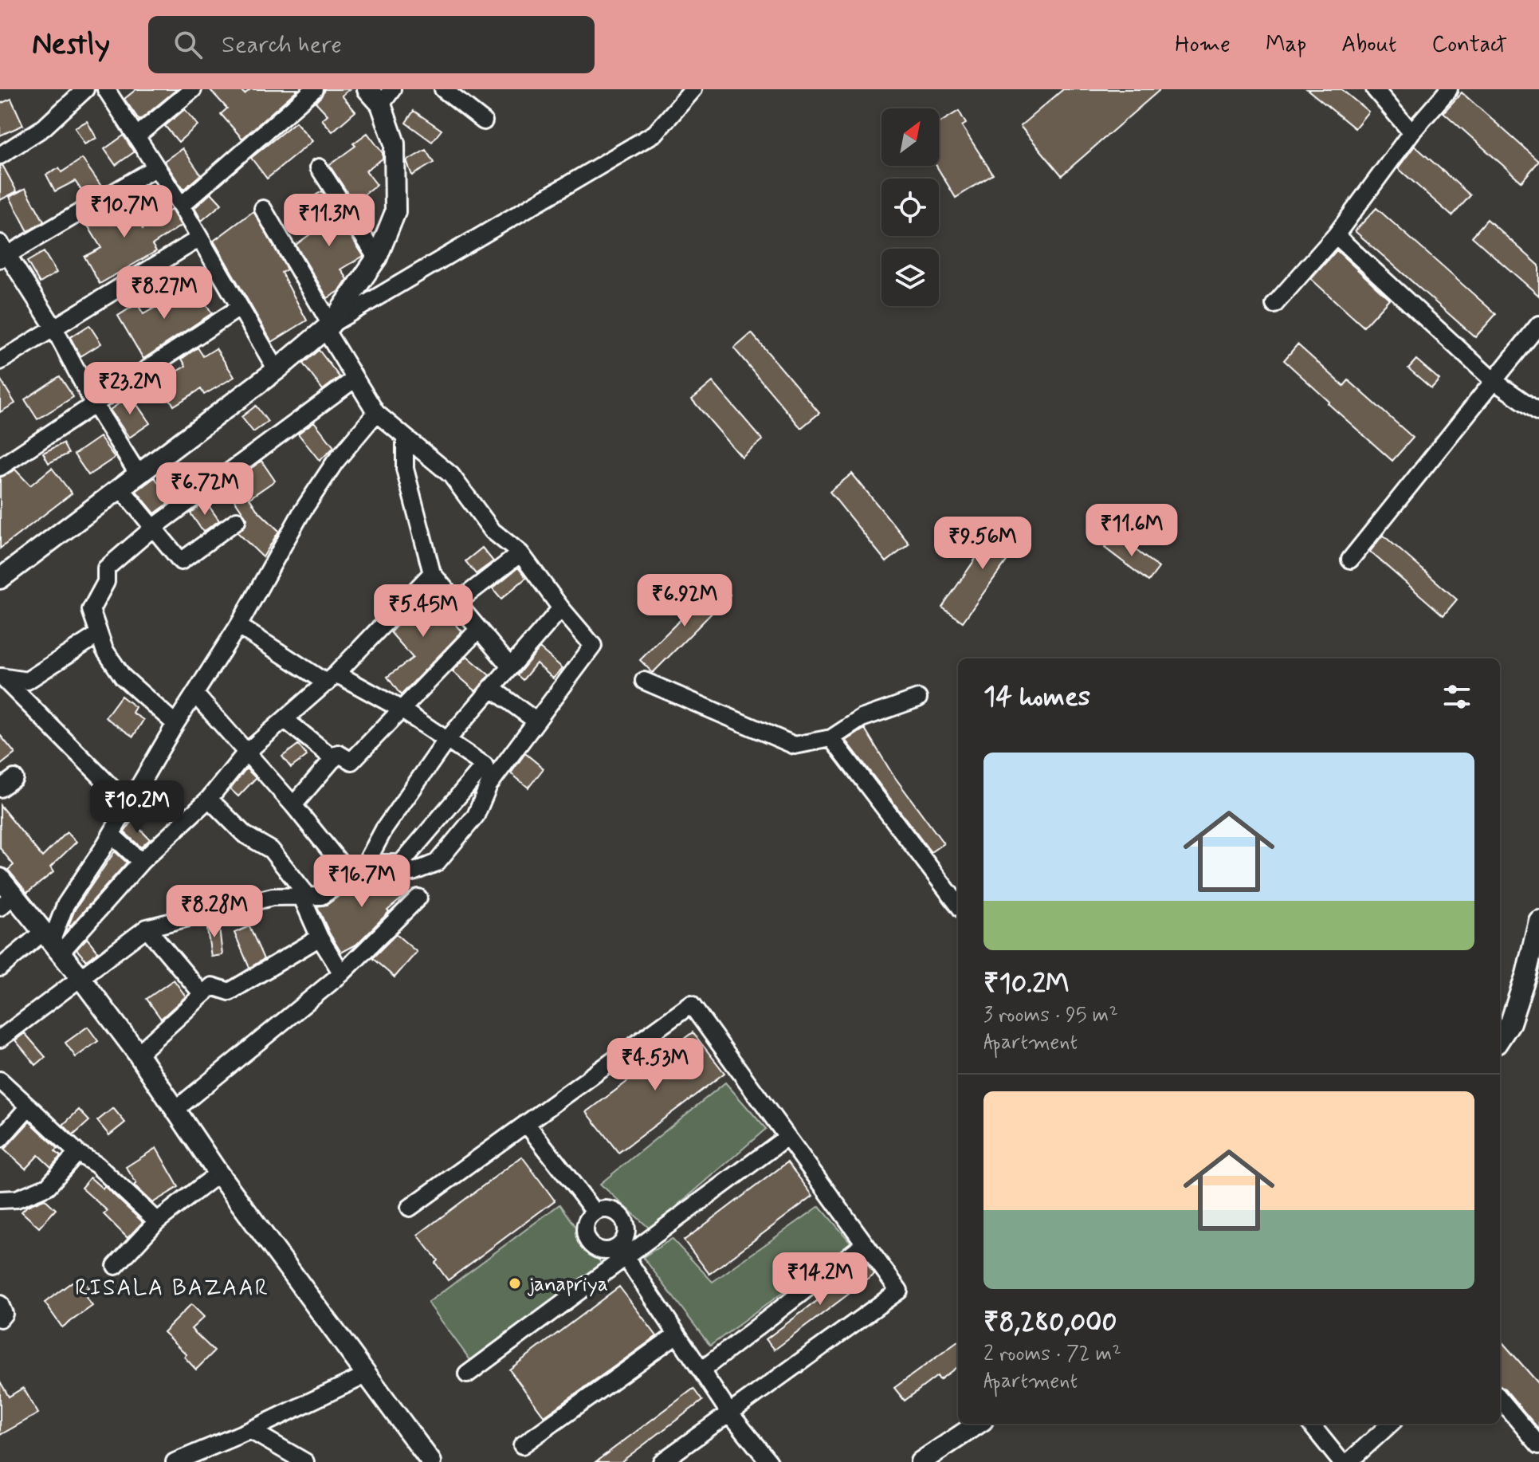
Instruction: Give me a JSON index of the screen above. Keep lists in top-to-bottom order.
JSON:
{
  "districts": ["RISALA BAZAAR"],
  "places": ["janapriya"],
  "north": "top right",
  "page": {
    "header": "Nestly",
    "search": "Search here",
    "nav": [
      "Home",
      "Map",
      "About",
      "Contact"
    ],
    "price": [
      "₹10.7M",
      "₹11.3M",
      "₹8.27M",
      "₹23.2M",
      "₹6.72M",
      "₹11.6M",
      "₹9.56M",
      "₹6.92M",
      "₹5.45M",
      "₹10.2M",
      "₹16.7M",
      "₹8.28M",
      "₹4.53M",
      "₹14.2M"
    ],
    "heading": "14 homes",
    "list": [
      {
        "name": "₹10.2M",
        "note": "3 rooms · 95 m² · Apartment"
      },
      {
        "name": "₹8,280,000",
        "note": "2 rooms · 72 m² · Apartment"
      }
    ]
  }
}
